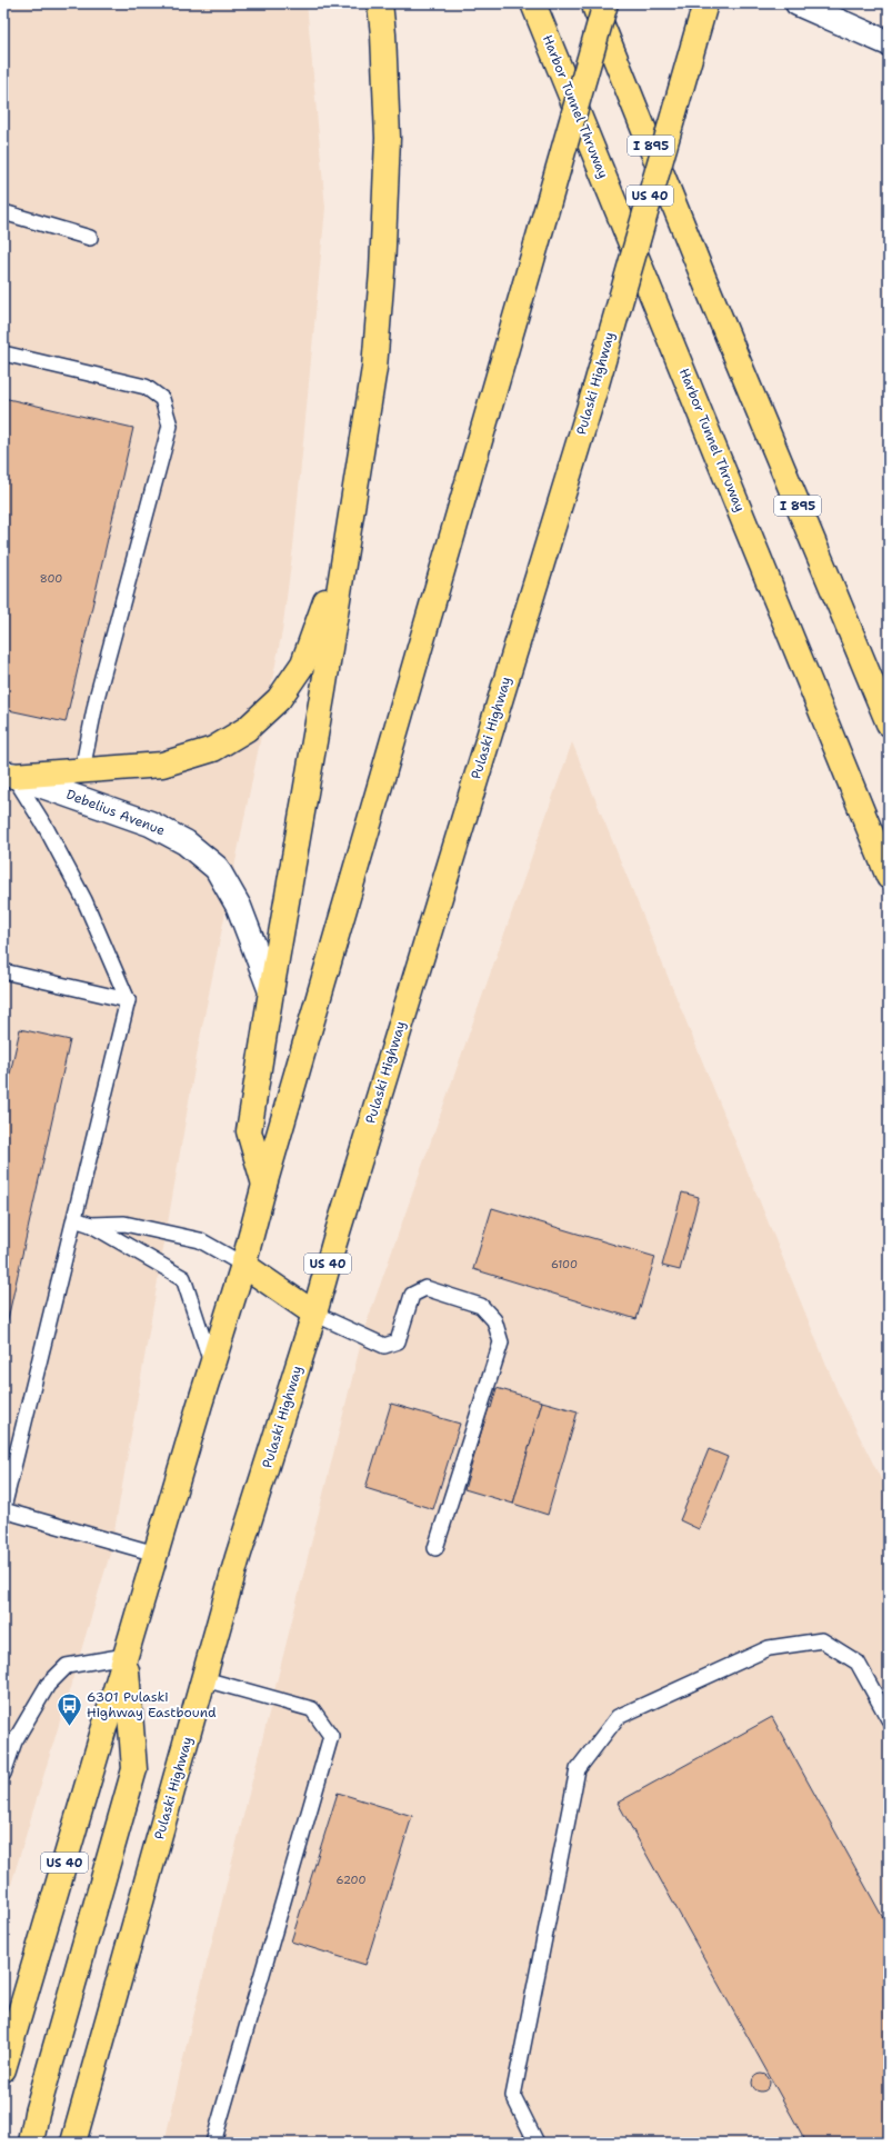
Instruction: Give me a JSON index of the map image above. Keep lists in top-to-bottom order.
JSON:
{
  "streets": {
    "main road": [
      "Harbor Tunnel Thruway",
      "I 895",
      "US 40",
      "Pulaski Highway",
      "Debelius Avenue"
    ]
  },
  "places": {
    "bus stop": ["6301 Pulaski Highway Eastbound"]
  },
  "house_numbers": ["800", "6100", "6200"]
}
